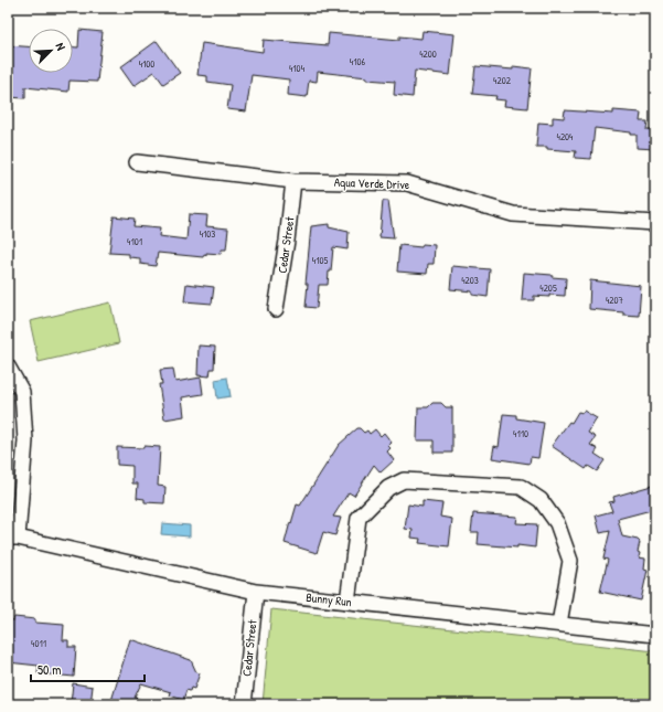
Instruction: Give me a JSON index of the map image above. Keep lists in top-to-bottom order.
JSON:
{
  "streets": {
    "street": ["Aqua Verde Drive", "Cedar Street", "Bunny Run"]
  },
  "crossings": [
    ["Aqua Verde Drive", "Cedar Street"],
    ["Cedar Street", "Bunny Run"]
  ],
  "house_numbers": [
    "4200",
    "4106",
    "4100",
    "4104",
    "4202",
    "4204",
    "4103",
    "4101",
    "4105",
    "4203",
    "4205",
    "4207",
    "4110",
    "4011"
  ],
  "scale_bar": "50 m",
  "north": "top right"
}
